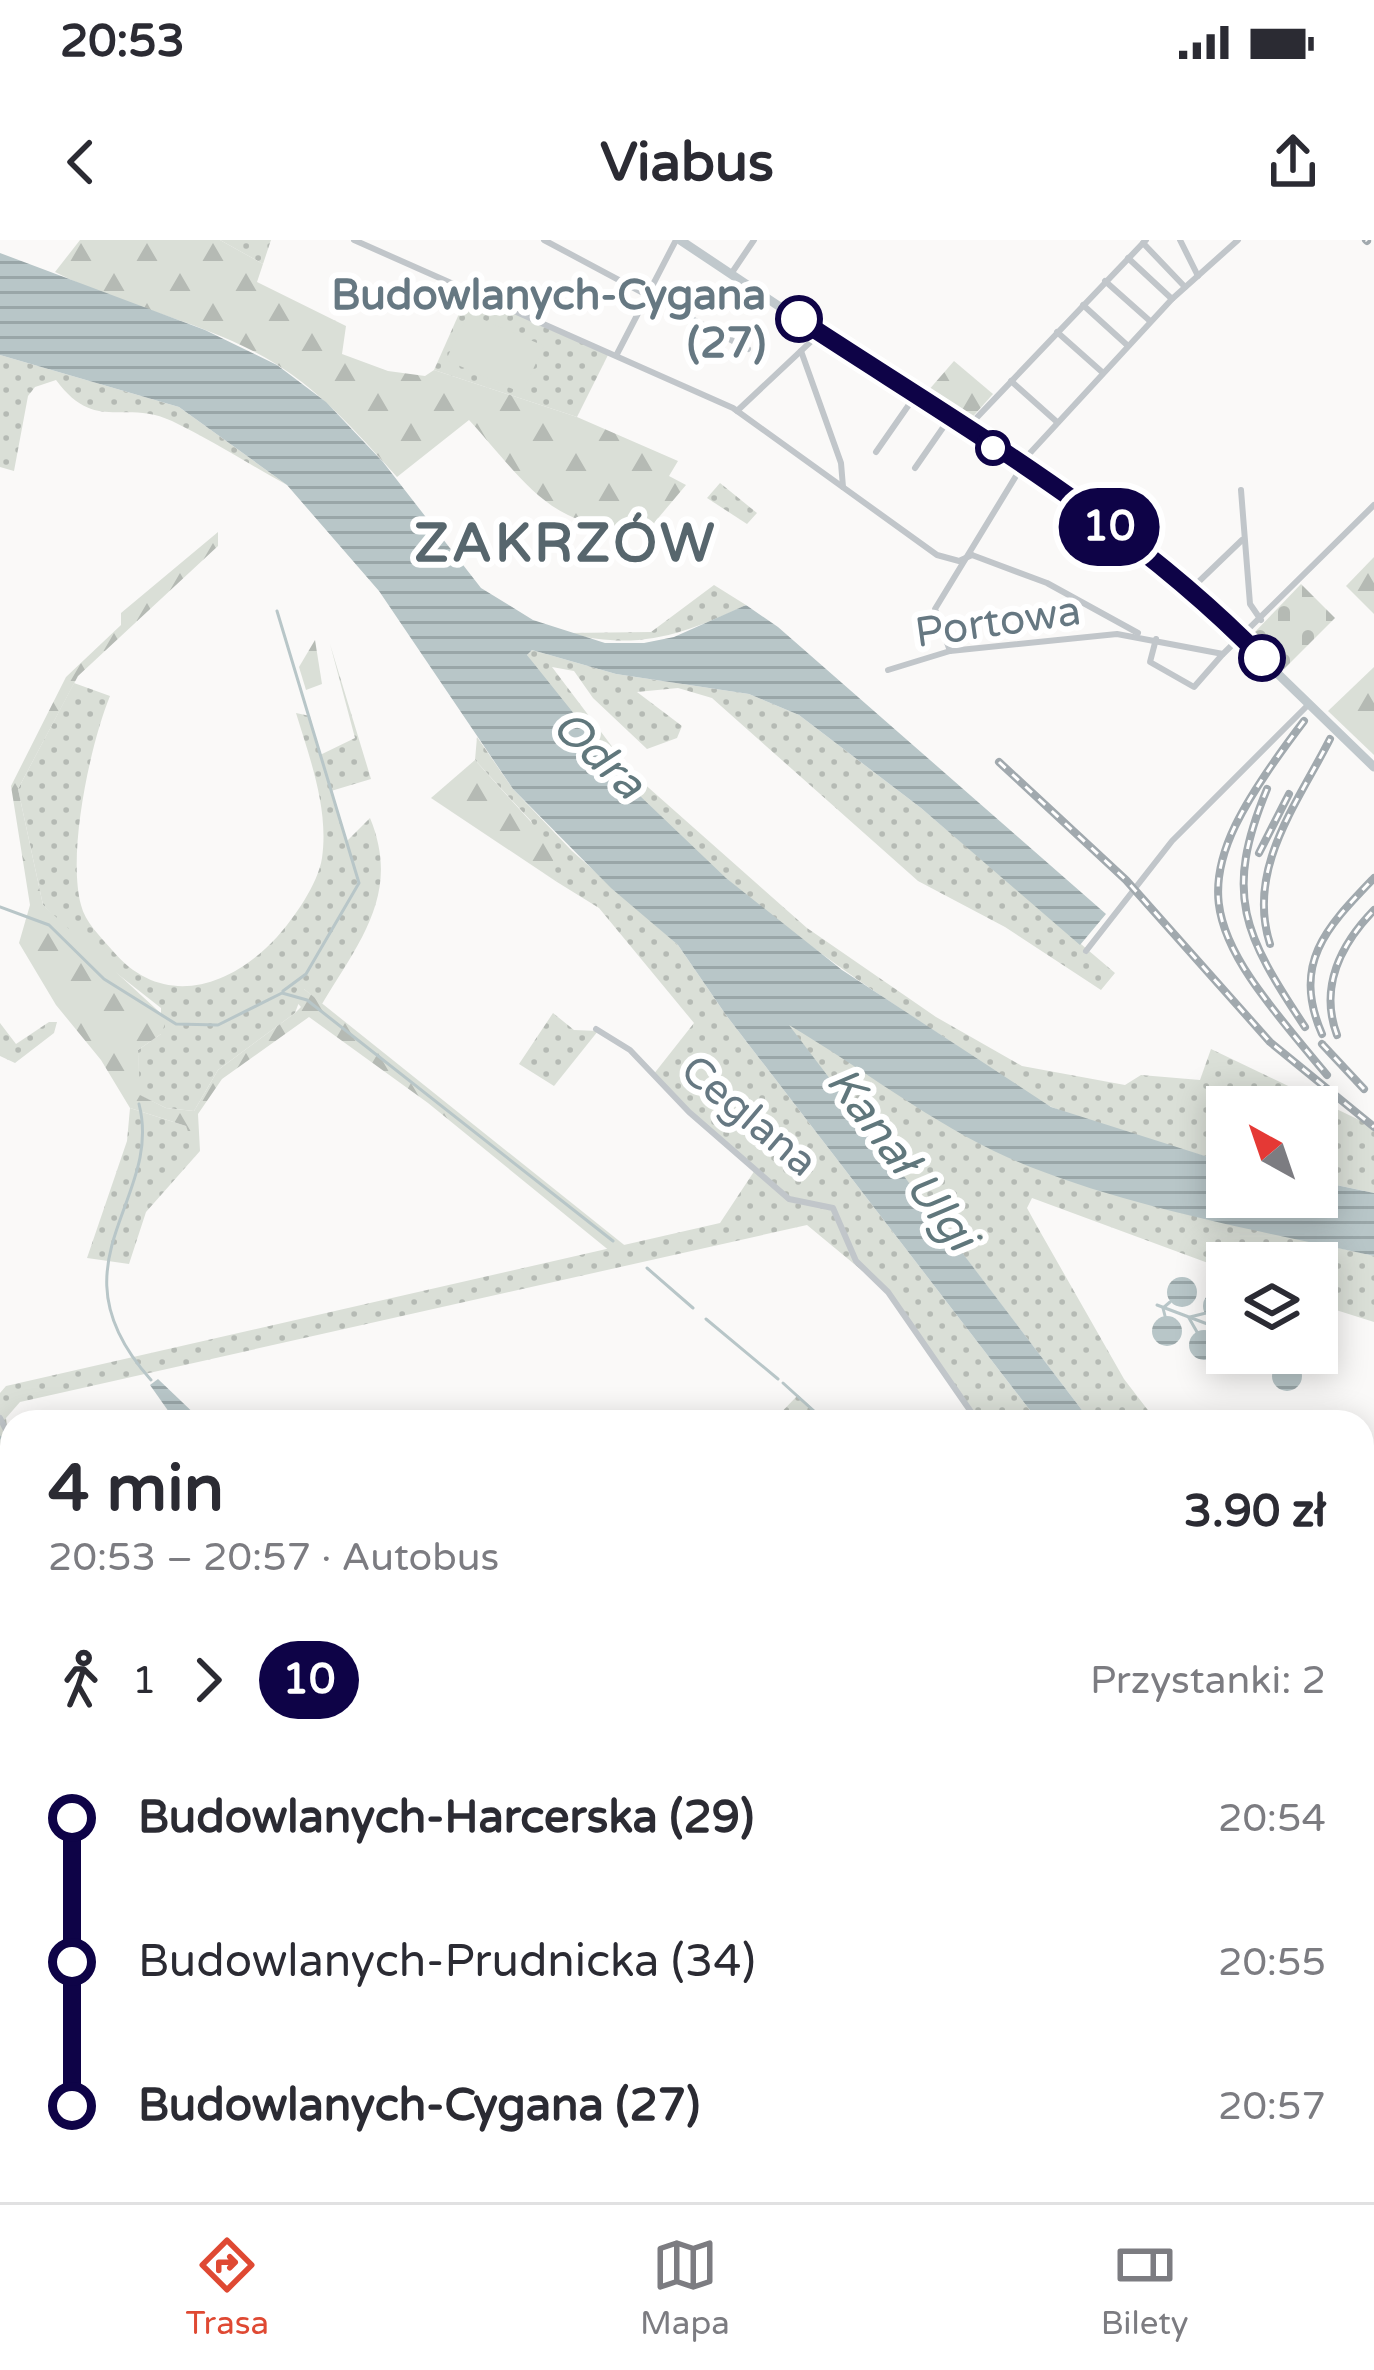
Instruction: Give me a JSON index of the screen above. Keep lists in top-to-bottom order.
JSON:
{
  "streets": {
    "street": ["Portowa", "Ceglana"]
  },
  "districts": ["ZAKRZÓW"],
  "water": ["Odra", "Kanał Ulgi"],
  "places": ["Budowlanych-Cygana (27)"],
  "lines": ["bus line 10"],
  "north": "top left",
  "page": {
    "status": "20:53",
    "header": "Viabus",
    "on_map": "10",
    "heading": ["4 min", "20:53 – 20:57 · Autobus", "3.90 zł"],
    "legs": ["1", "10", "Przystanki: 2"],
    "list": [
      {
        "name": "Budowlanych-Harcerska (29)",
        "value": "20:54"
      },
      {
        "name": "Budowlanych-Prudnicka (34)",
        "value": "20:55"
      },
      {
        "name": "Budowlanych-Cygana (27)",
        "value": "20:57"
      }
    ],
    "tabs": ["Trasa", "Mapa", "Bilety"]
  }
}
